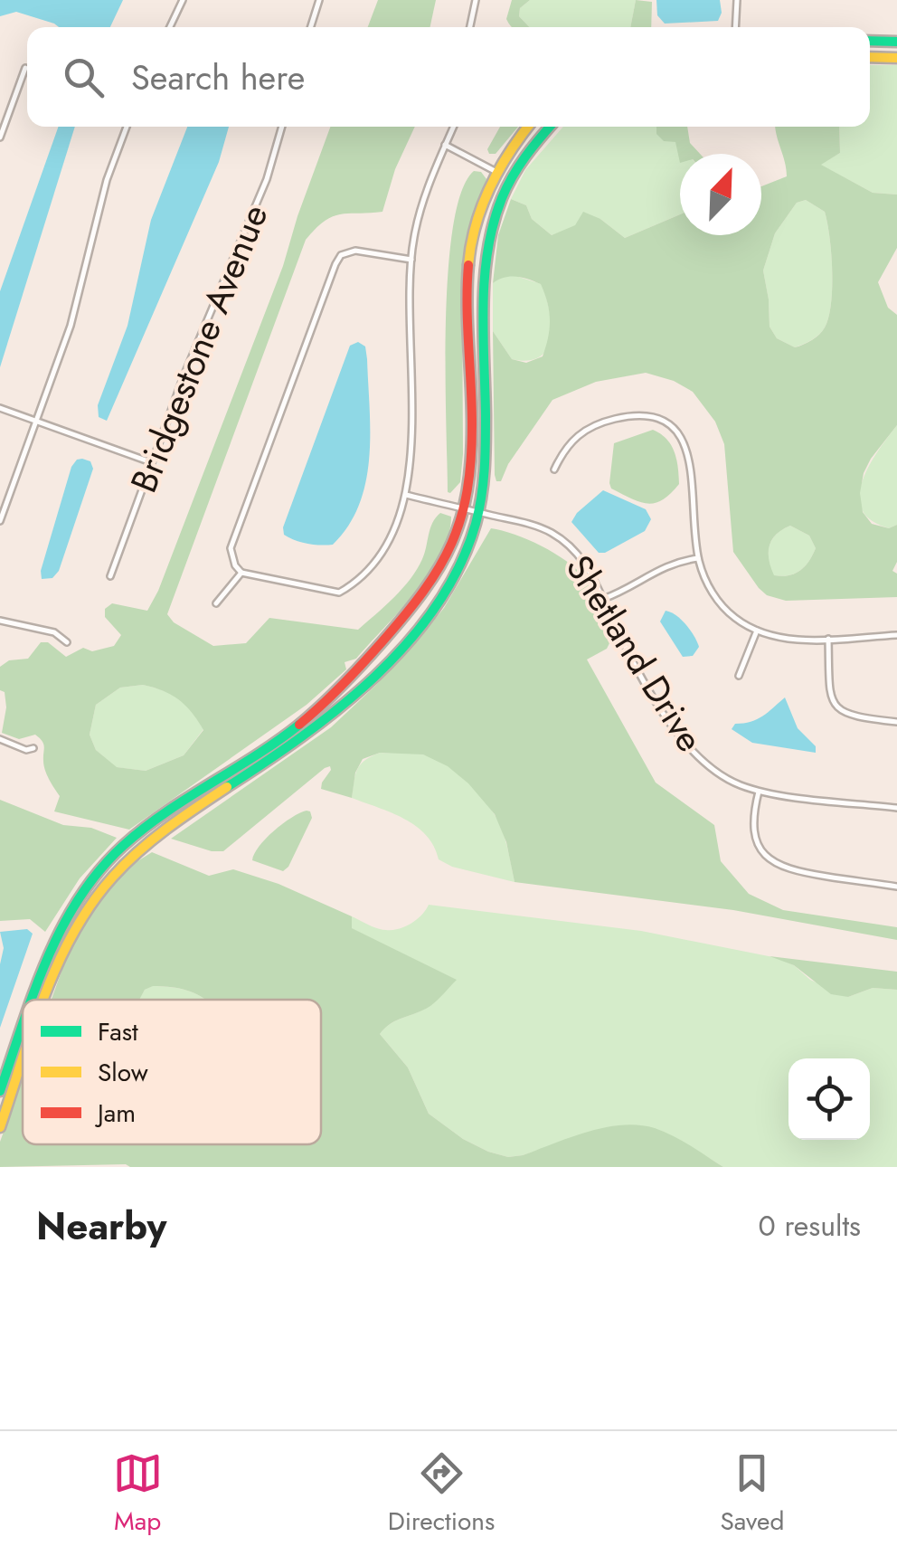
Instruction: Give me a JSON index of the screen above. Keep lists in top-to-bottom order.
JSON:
{
  "streets": {
    "street": ["Bridgestone Avenue", "Shetland Drive"]
  },
  "legend": ["Fast", "Slow", "Jam"],
  "north": "top right",
  "page": {
    "search": "Search here",
    "heading": ["Nearby", "0 results"],
    "nav": ["Map", "Directions", "Saved"]
  }
}
